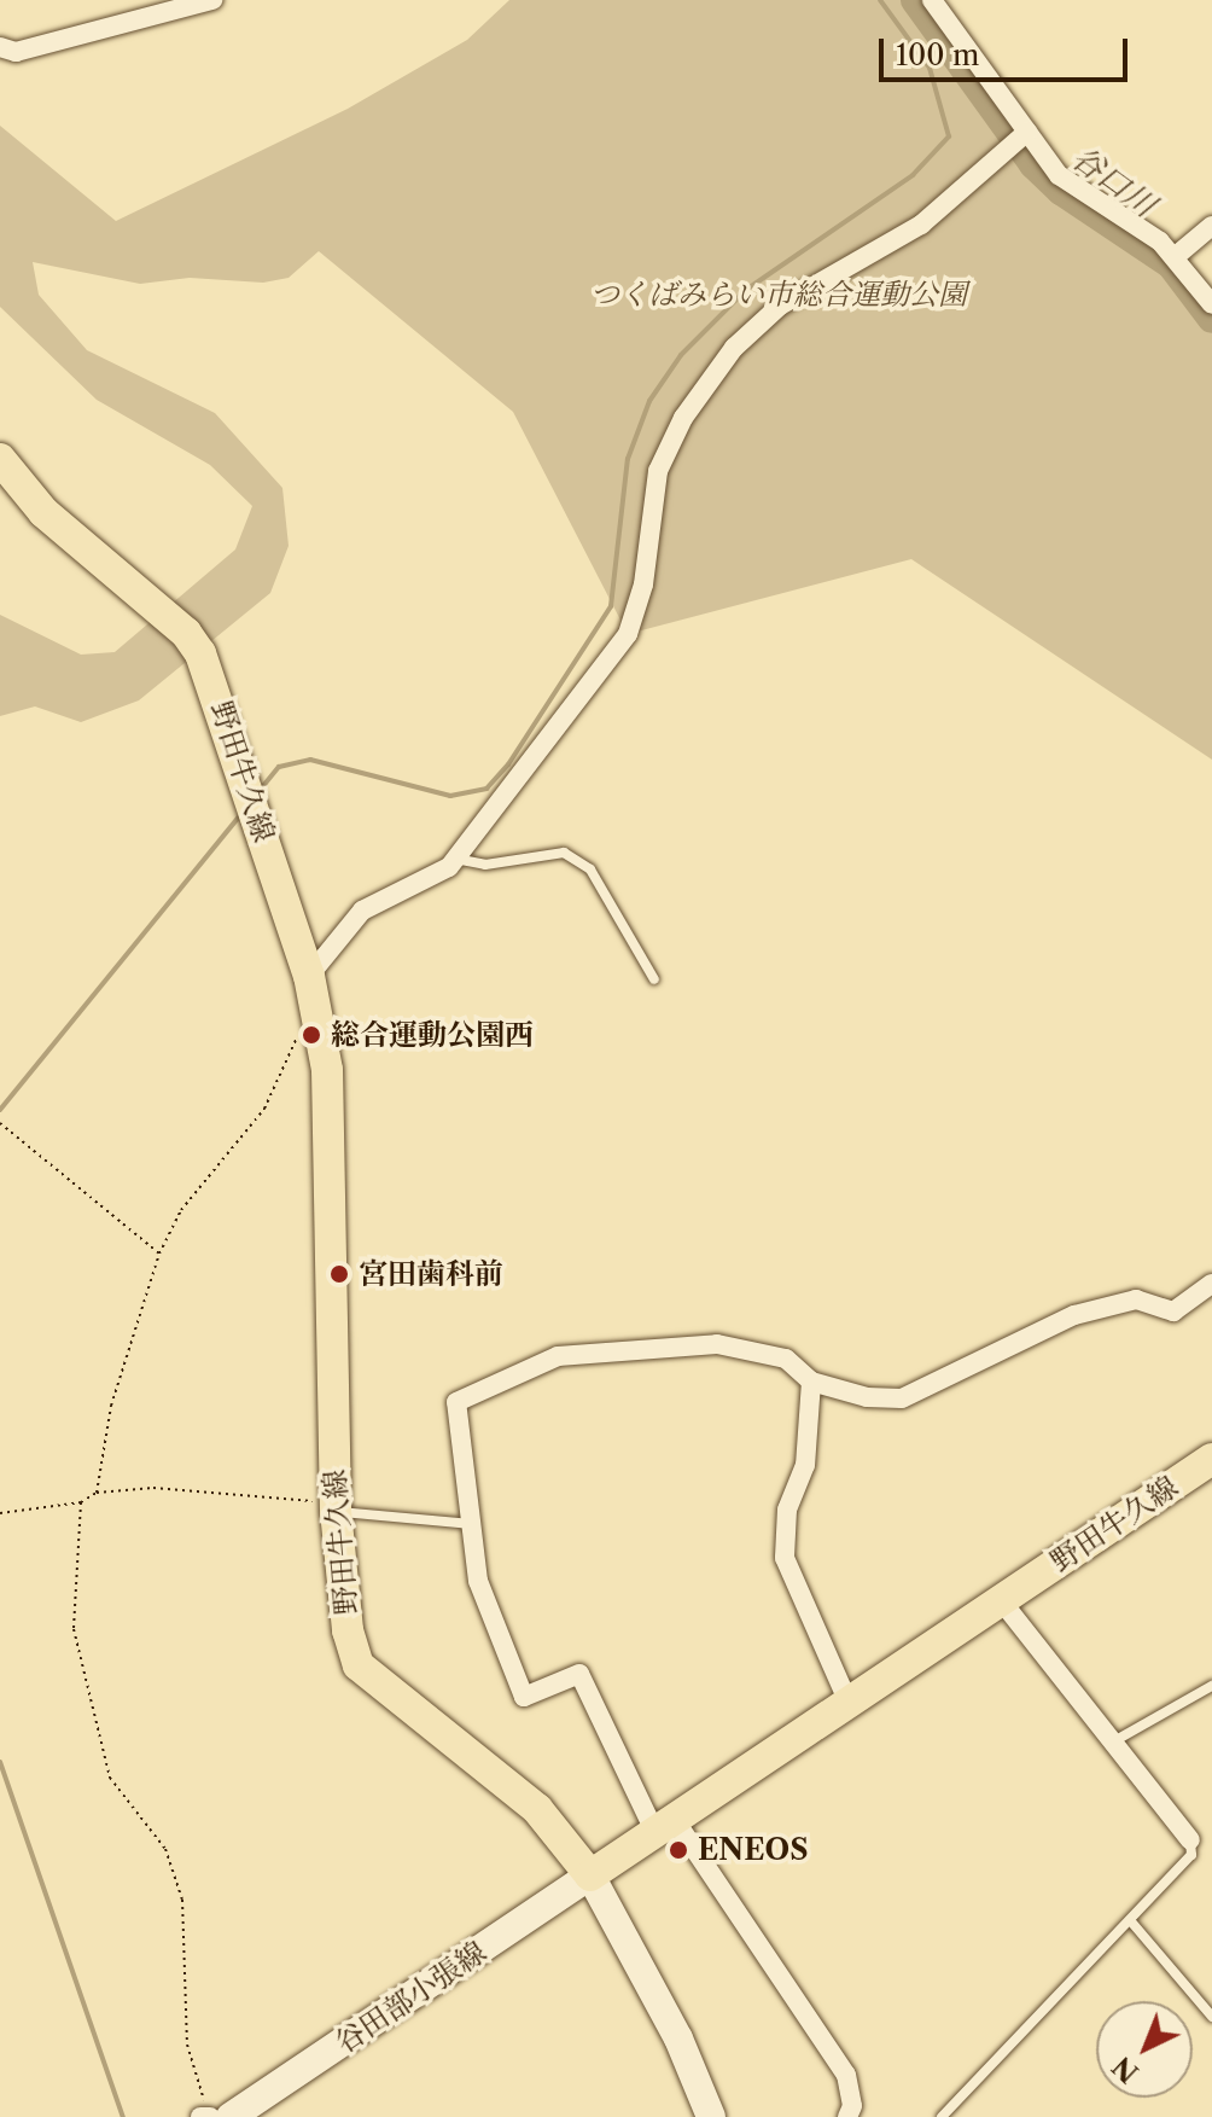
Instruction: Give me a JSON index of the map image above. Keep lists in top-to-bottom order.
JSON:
{
  "streets": {
    "main road": ["野田牛久線", "谷田部小張線"]
  },
  "crossings": [
    ["野田牛久線", "谷田部小張線"]
  ],
  "water": ["谷口川"],
  "parks": ["つくばみらい市総合運動公園"],
  "places": ["総合運動公園西", "宮田歯科前", "ENEOS"],
  "scale_bar": "100 m",
  "north": "bottom left"
}
